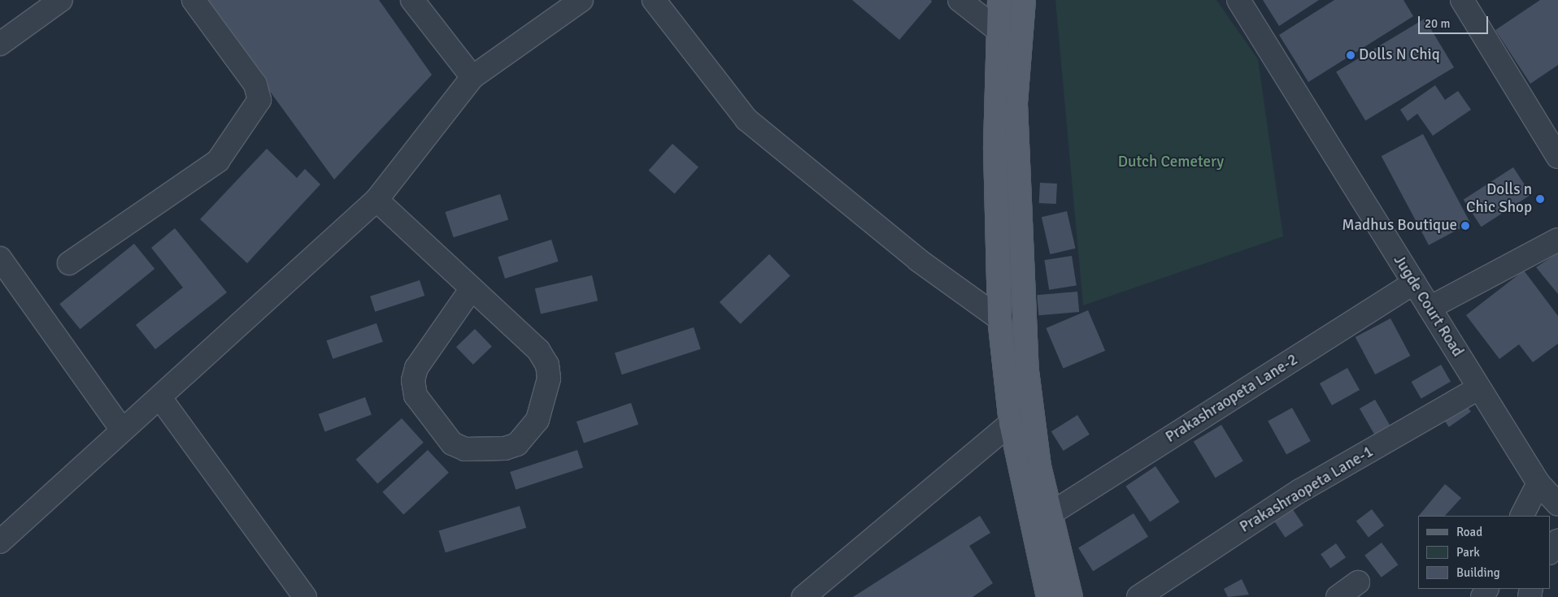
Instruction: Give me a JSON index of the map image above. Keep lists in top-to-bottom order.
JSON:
{
  "streets": {
    "street": ["Jugde Court Road", "Prakashraopeta Lane-2", "Prakashraopeta Lane-1"]
  },
  "crossings": [
    ["Jugde Court Road", "Prakashraopeta Lane-2"],
    ["Jugde Court Road", "Prakashraopeta Lane-1"]
  ],
  "parks": ["Dutch Cemetery"],
  "places": ["Dolls N Chiq", "Dolls n Chic Shop", "Madhus Boutique"],
  "legend": ["Road", "Park", "Building"],
  "scale_bar": "20 m"
}
